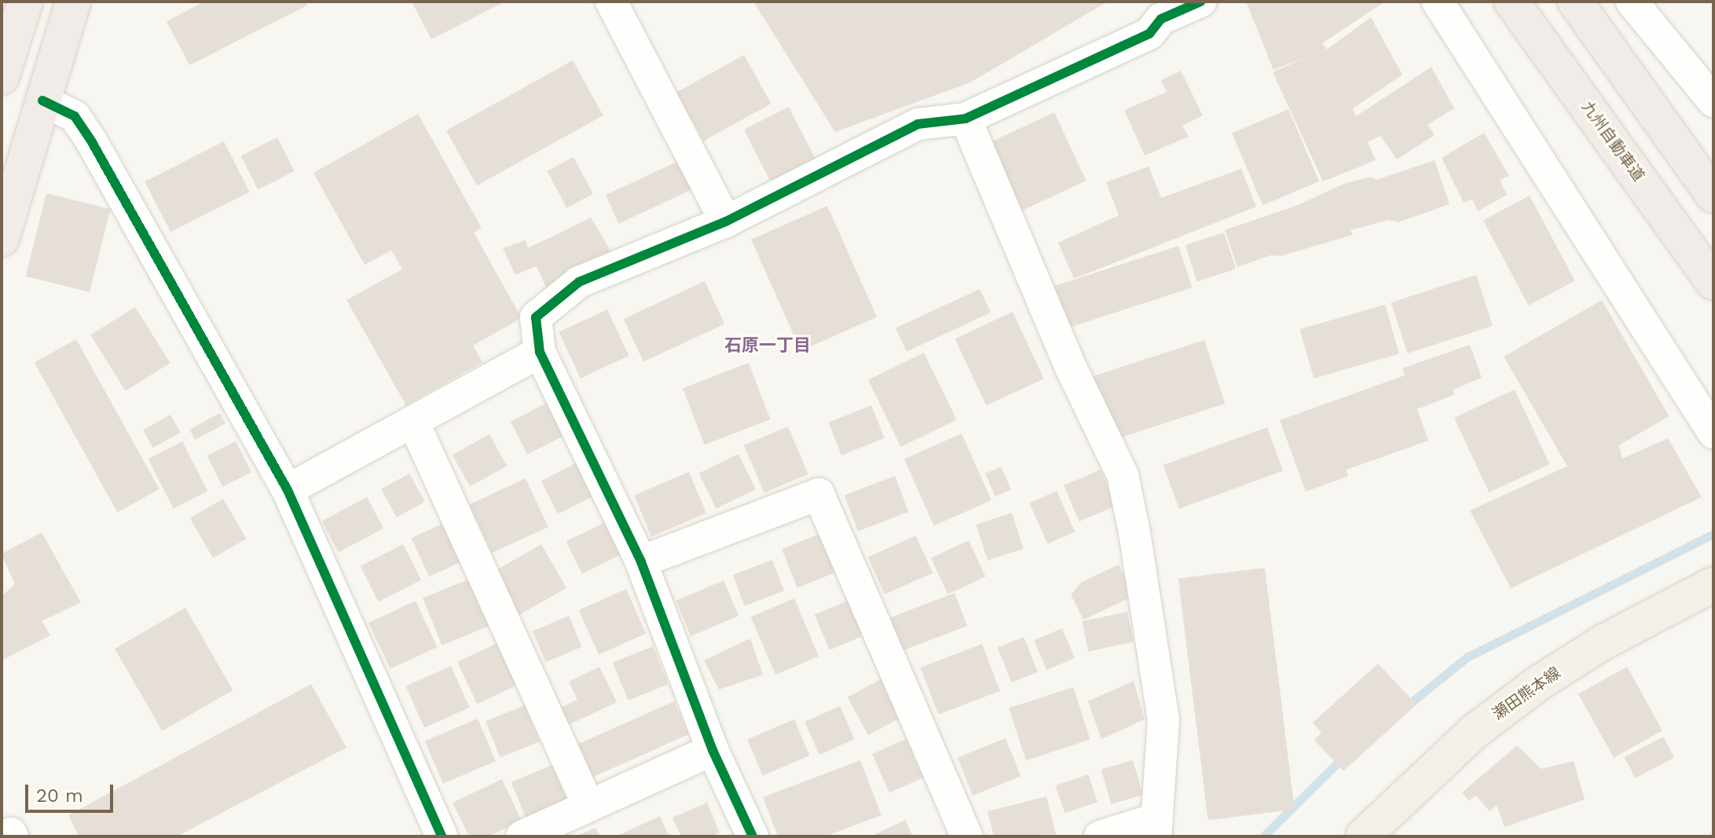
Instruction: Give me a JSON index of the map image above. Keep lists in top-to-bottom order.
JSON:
{
  "streets": {
    "highway": ["九州自動車道"],
    "main road": ["瀬田熊本線"]
  },
  "districts": ["石原一丁目"],
  "scale_bar": "20 m"
}
